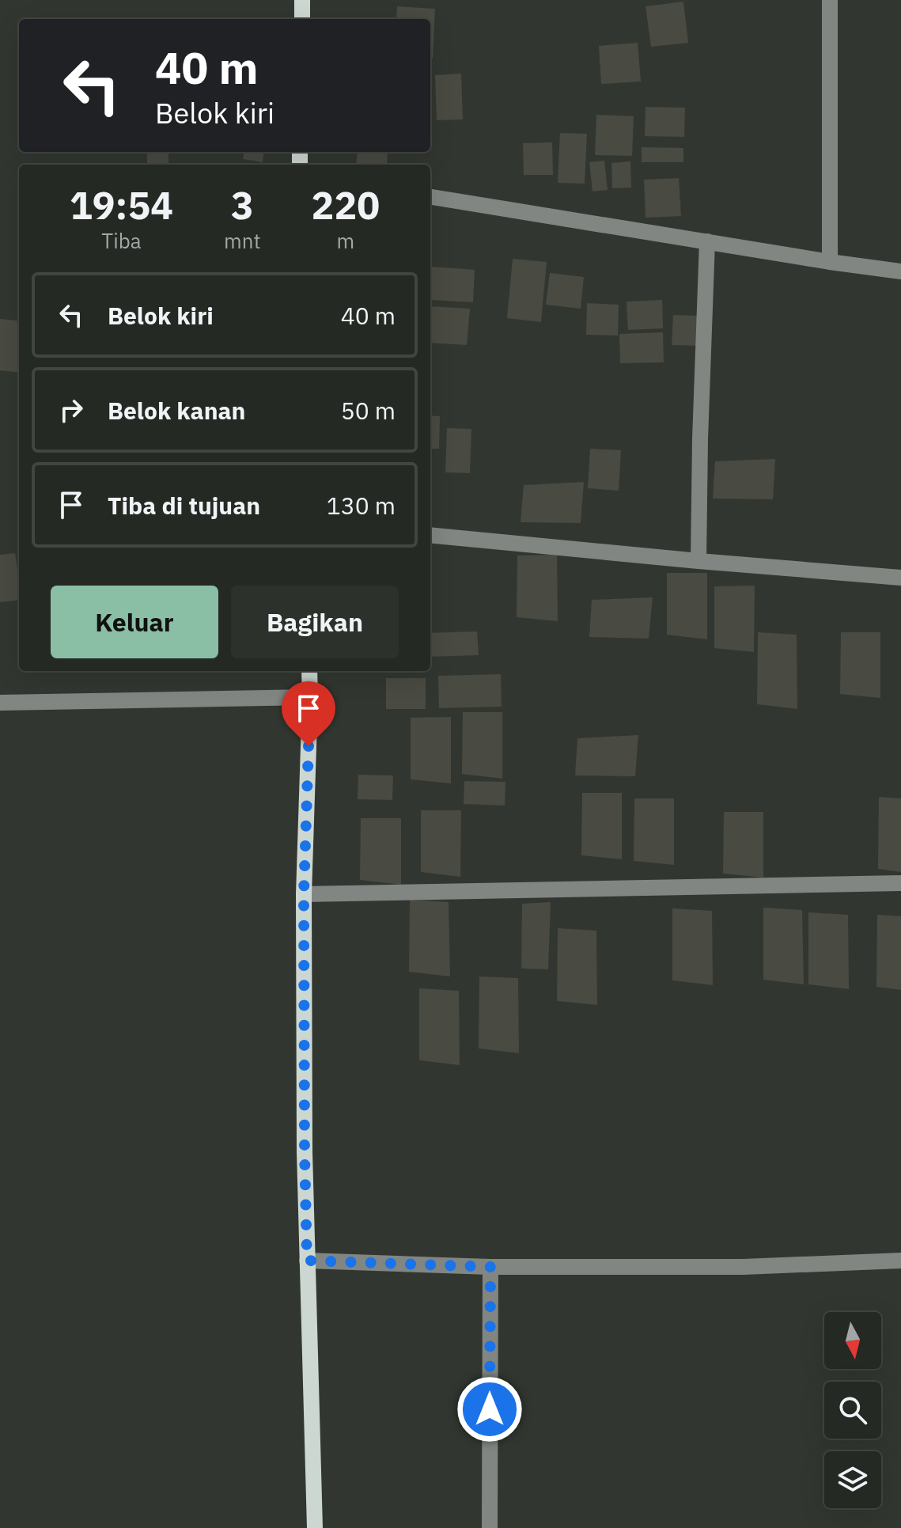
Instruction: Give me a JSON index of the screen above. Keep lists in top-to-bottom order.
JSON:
{
  "north": "bottom",
  "page": {
    "turn": ["40 m", "Belok kiri"],
    "eta": [
      "19:54",
      "Tiba",
      "3",
      "mnt",
      "220",
      "m"
    ],
    "list": [
      {
        "name": "Belok kiri",
        "value": "40 m"
      },
      {
        "name": "Belok kanan",
        "value": "50 m"
      },
      {
        "name": "Tiba di tujuan",
        "value": "130 m"
      }
    ],
    "buttons": ["Keluar", "Bagikan"]
  }
}
